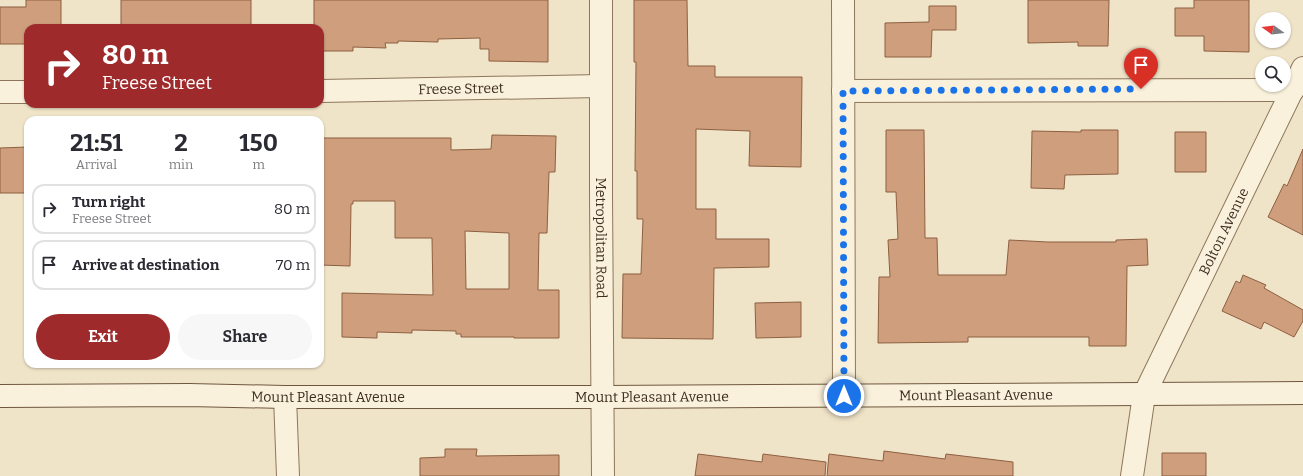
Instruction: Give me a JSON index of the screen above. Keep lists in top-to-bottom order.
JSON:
{
  "streets": {
    "street": [
      "Freese Street",
      "Bolton Avenue",
      "Metropolitan Road",
      "Mount Pleasant Avenue"
    ]
  },
  "crossings": [
    ["Freese Street", "Metropolitan Road"],
    ["Bolton Avenue", "Mount Pleasant Avenue"],
    ["Metropolitan Road", "Mount Pleasant Avenue"]
  ],
  "north": "left",
  "page": {
    "turn": ["80 m", "Freese Street"],
    "eta": [
      "21:51",
      "Arrival",
      "2",
      "min",
      "150",
      "m"
    ],
    "list": [
      {
        "name": "Turn right",
        "note": "Freese Street",
        "value": "80 m"
      },
      {
        "name": "Arrive at destination",
        "value": "70 m"
      }
    ],
    "buttons": ["Exit", "Share"]
  }
}
